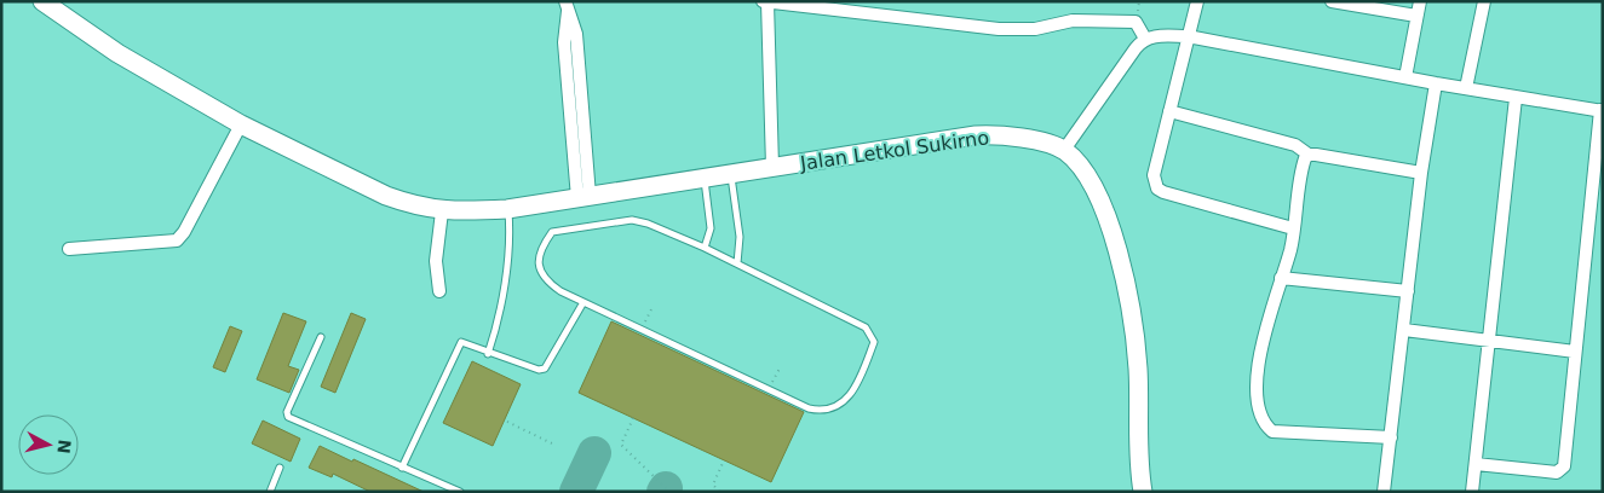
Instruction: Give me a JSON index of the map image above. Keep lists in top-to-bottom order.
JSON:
{
  "streets": {
    "main road": ["Jalan Letkol Sukirno"]
  },
  "north": "right"
}
